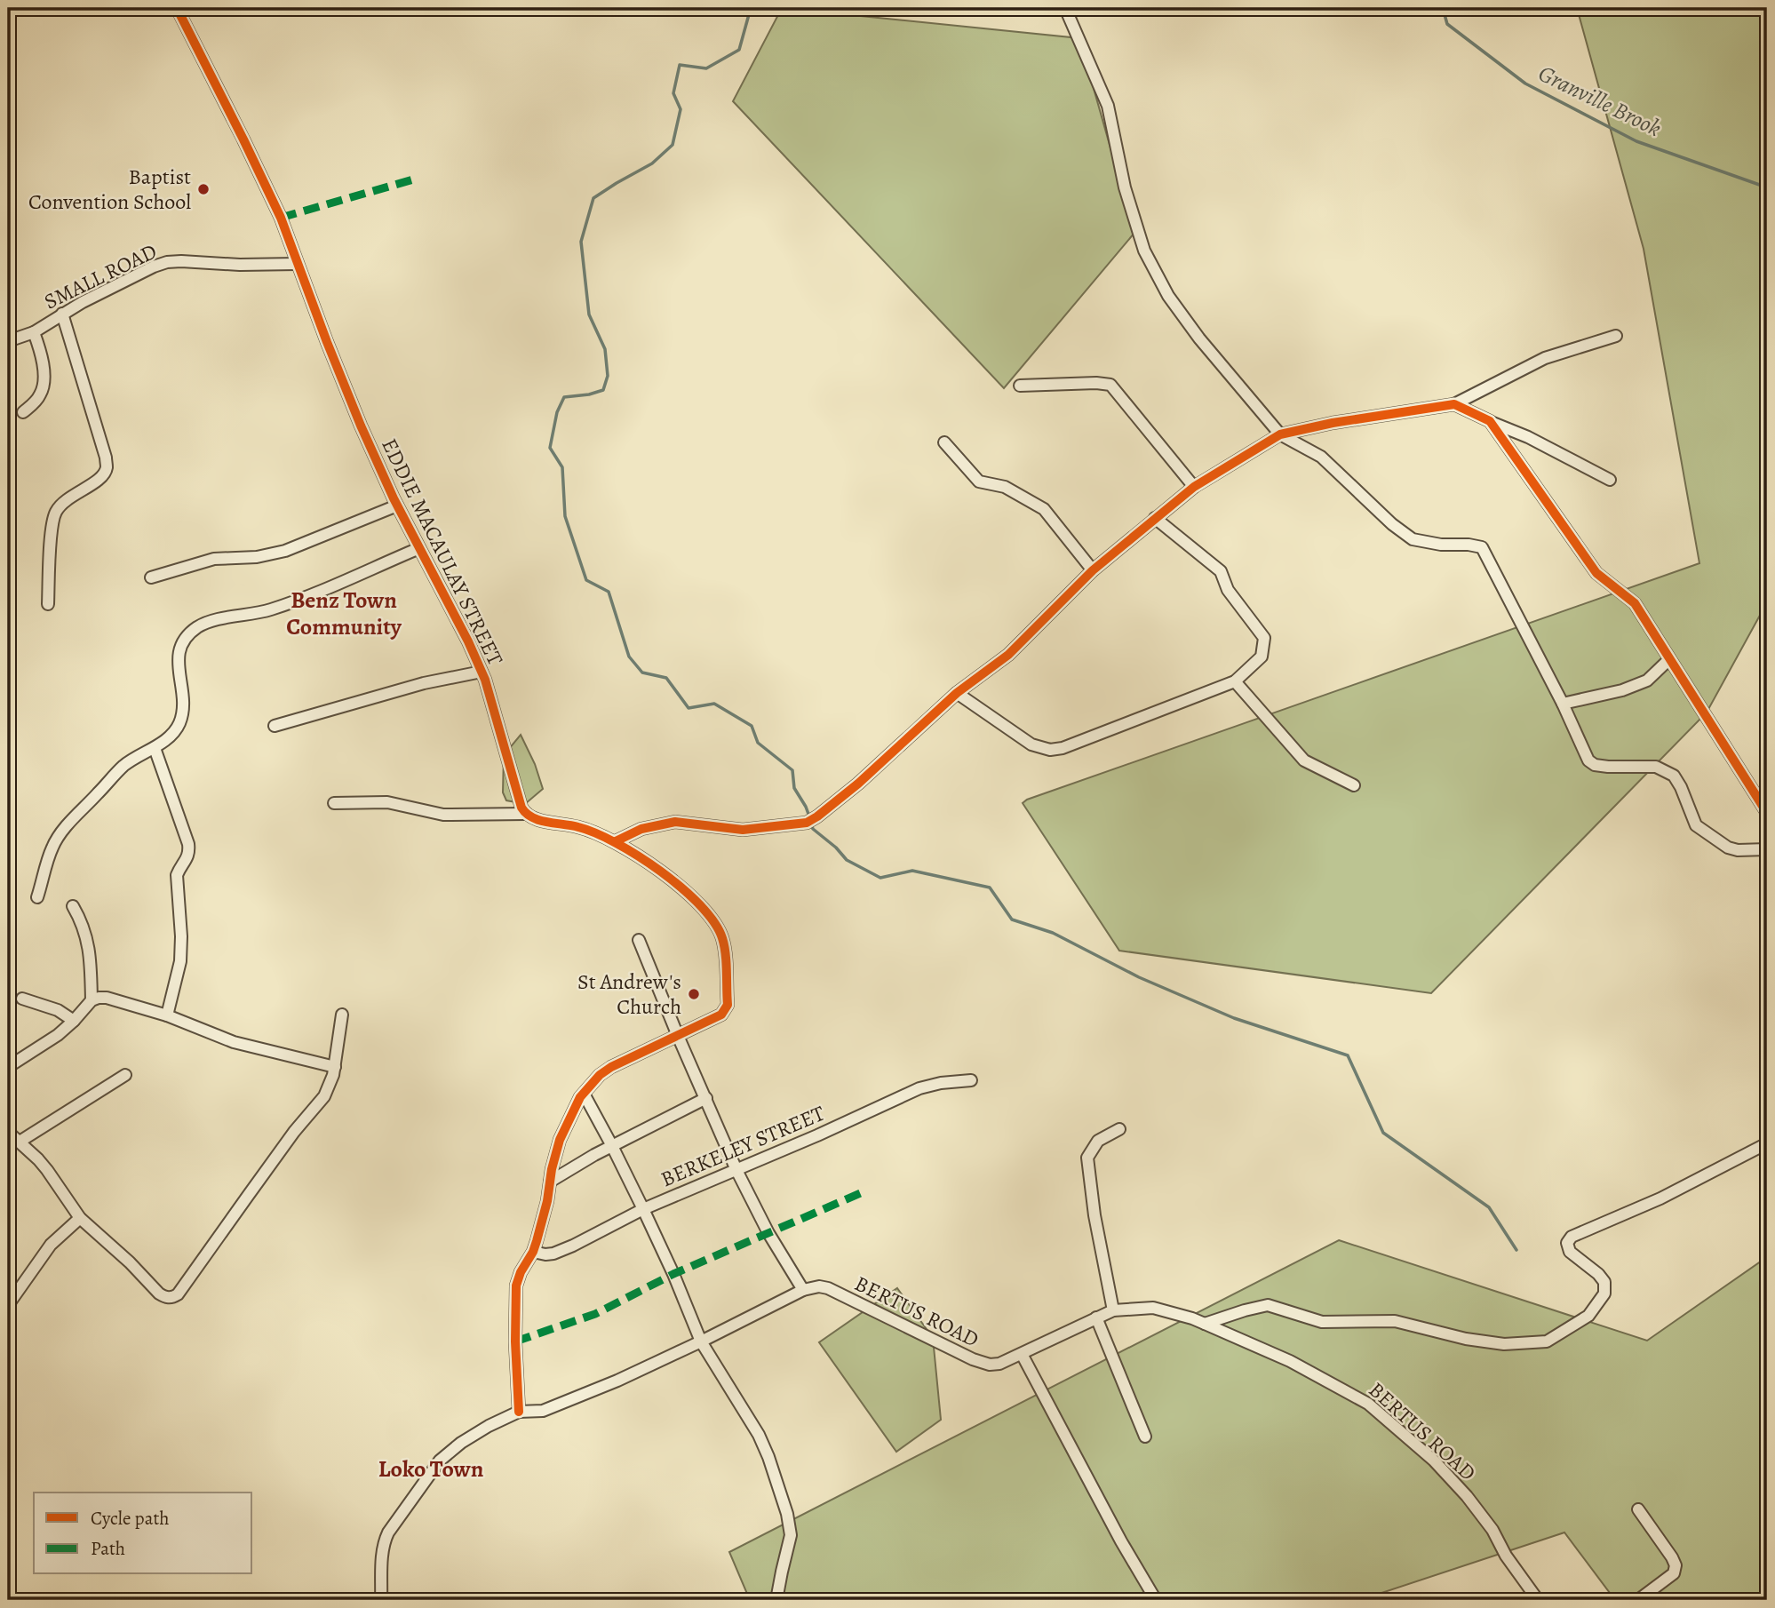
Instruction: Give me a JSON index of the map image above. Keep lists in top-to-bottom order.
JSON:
{
  "streets": {
    "street": [
      "SMALL ROAD",
      "EDDIE MACAULAY STREET",
      "BERKELEY STREET",
      "BERTUS ROAD"
    ]
  },
  "crossings": [
    ["SMALL ROAD", "EDDIE MACAULAY STREET"]
  ],
  "districts": ["Benz Town Community", "Loko Town"],
  "water": ["Granville Brook"],
  "places": ["Baptist Convention School", "St Andrew's Church"],
  "legend": ["Cycle path", "Path"]
}
